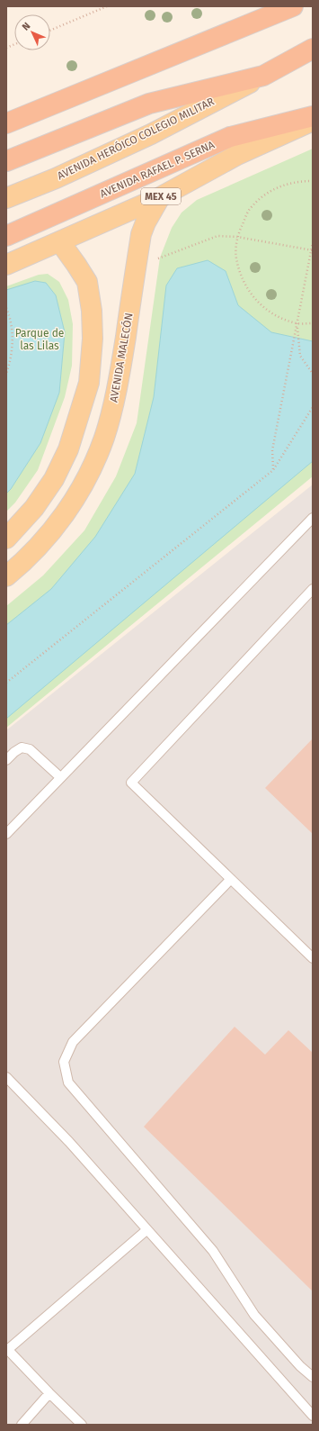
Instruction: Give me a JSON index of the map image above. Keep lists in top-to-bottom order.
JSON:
{
  "streets": {
    "highway": ["AVENIDA RAFAEL P. SERNA"],
    "main road": ["AVENIDA HERÓICO COLEGIO MILITAR", "MEX 45", "AVENIDA MALECÓN"]
  },
  "crossings": [
    ["MEX 45", "AVENIDA MALECÓN"]
  ],
  "parks": ["Parque de las Lilas"],
  "north": "top left"
}
